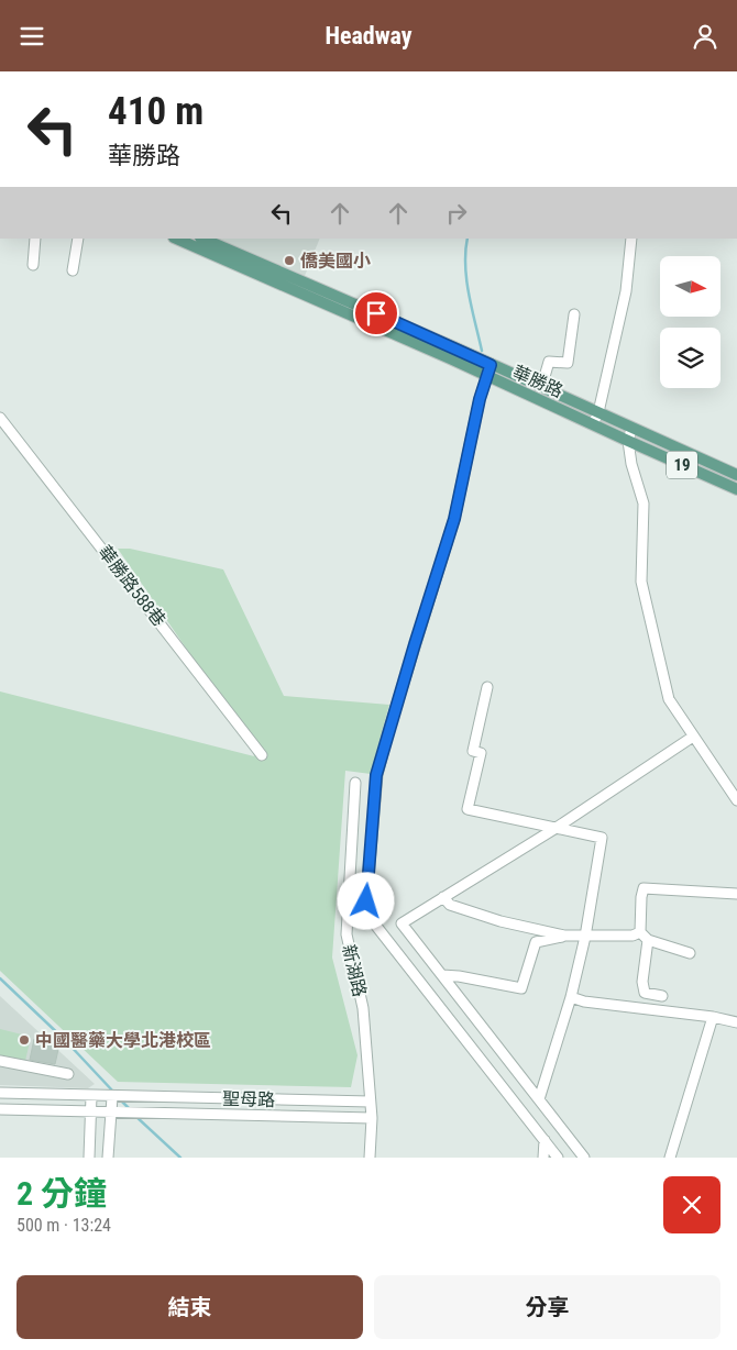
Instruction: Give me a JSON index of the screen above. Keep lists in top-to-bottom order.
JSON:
{
  "streets": {
    "main road": ["華勝路", "19"],
    "street": ["華勝路588巷", "新湖路", "聖母路"]
  },
  "crossings": [
    ["新湖路", "聖母路"]
  ],
  "places": ["僑美國小", "中國醫藥大學北港校區"],
  "north": "right",
  "page": {
    "header": "Headway",
    "turn": ["410 m", "華勝路"],
    "heading": ["2 分鐘", "500 m · 13:24"],
    "buttons": ["結束", "分享"]
  }
}
